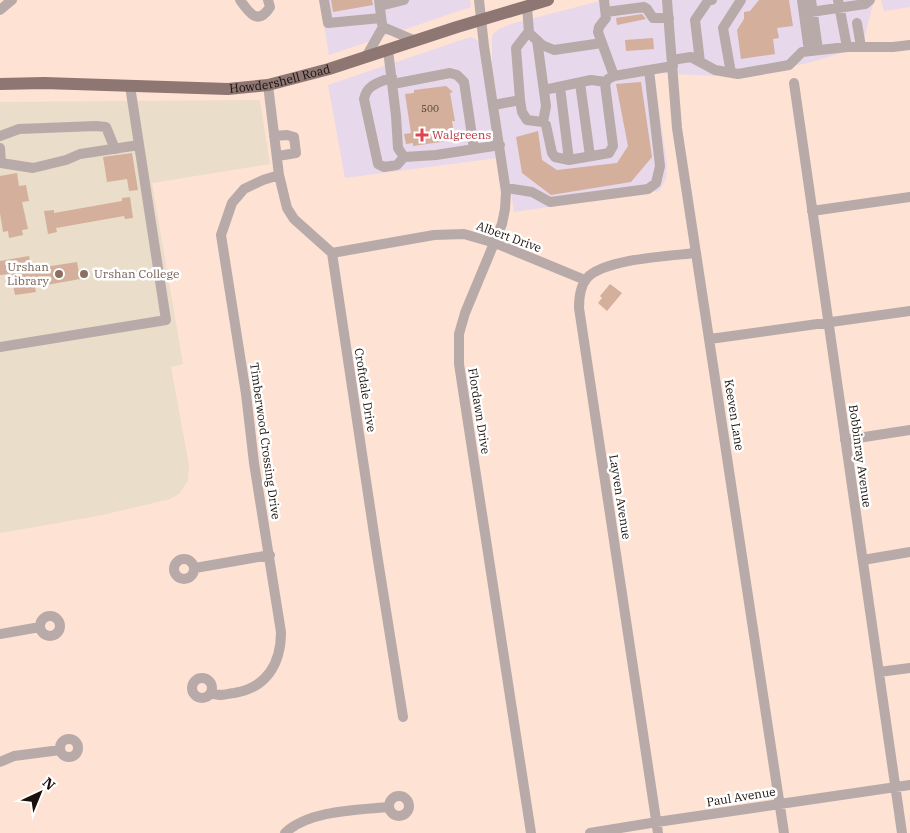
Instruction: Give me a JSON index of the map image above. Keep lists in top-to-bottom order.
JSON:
{
  "streets": {
    "main road": ["Howdershell Road"],
    "street": [
      "Albert Drive",
      "Croftdale Drive",
      "Flordawn Drive",
      "Keeven Lane",
      "Timberwood Crossing Drive",
      "Bobbinray Avenue",
      "Layven Avenue",
      "Paul Avenue"
    ]
  },
  "crossings": [
    ["Howdershell Road", "Flordawn Drive"],
    ["Albert Drive", "Croftdale Drive"],
    ["Albert Drive", "Flordawn Drive"],
    ["Albert Drive", "Layven Avenue"],
    ["Keeven Lane", "Paul Avenue"],
    ["Bobbinray Avenue", "Paul Avenue"],
    ["Layven Avenue", "Paul Avenue"]
  ],
  "places": {
    "health": ["Walgreens"],
    "other": ["Urshan Library", "Urshan College"]
  },
  "house_numbers": ["500"],
  "north": "top right"
}
